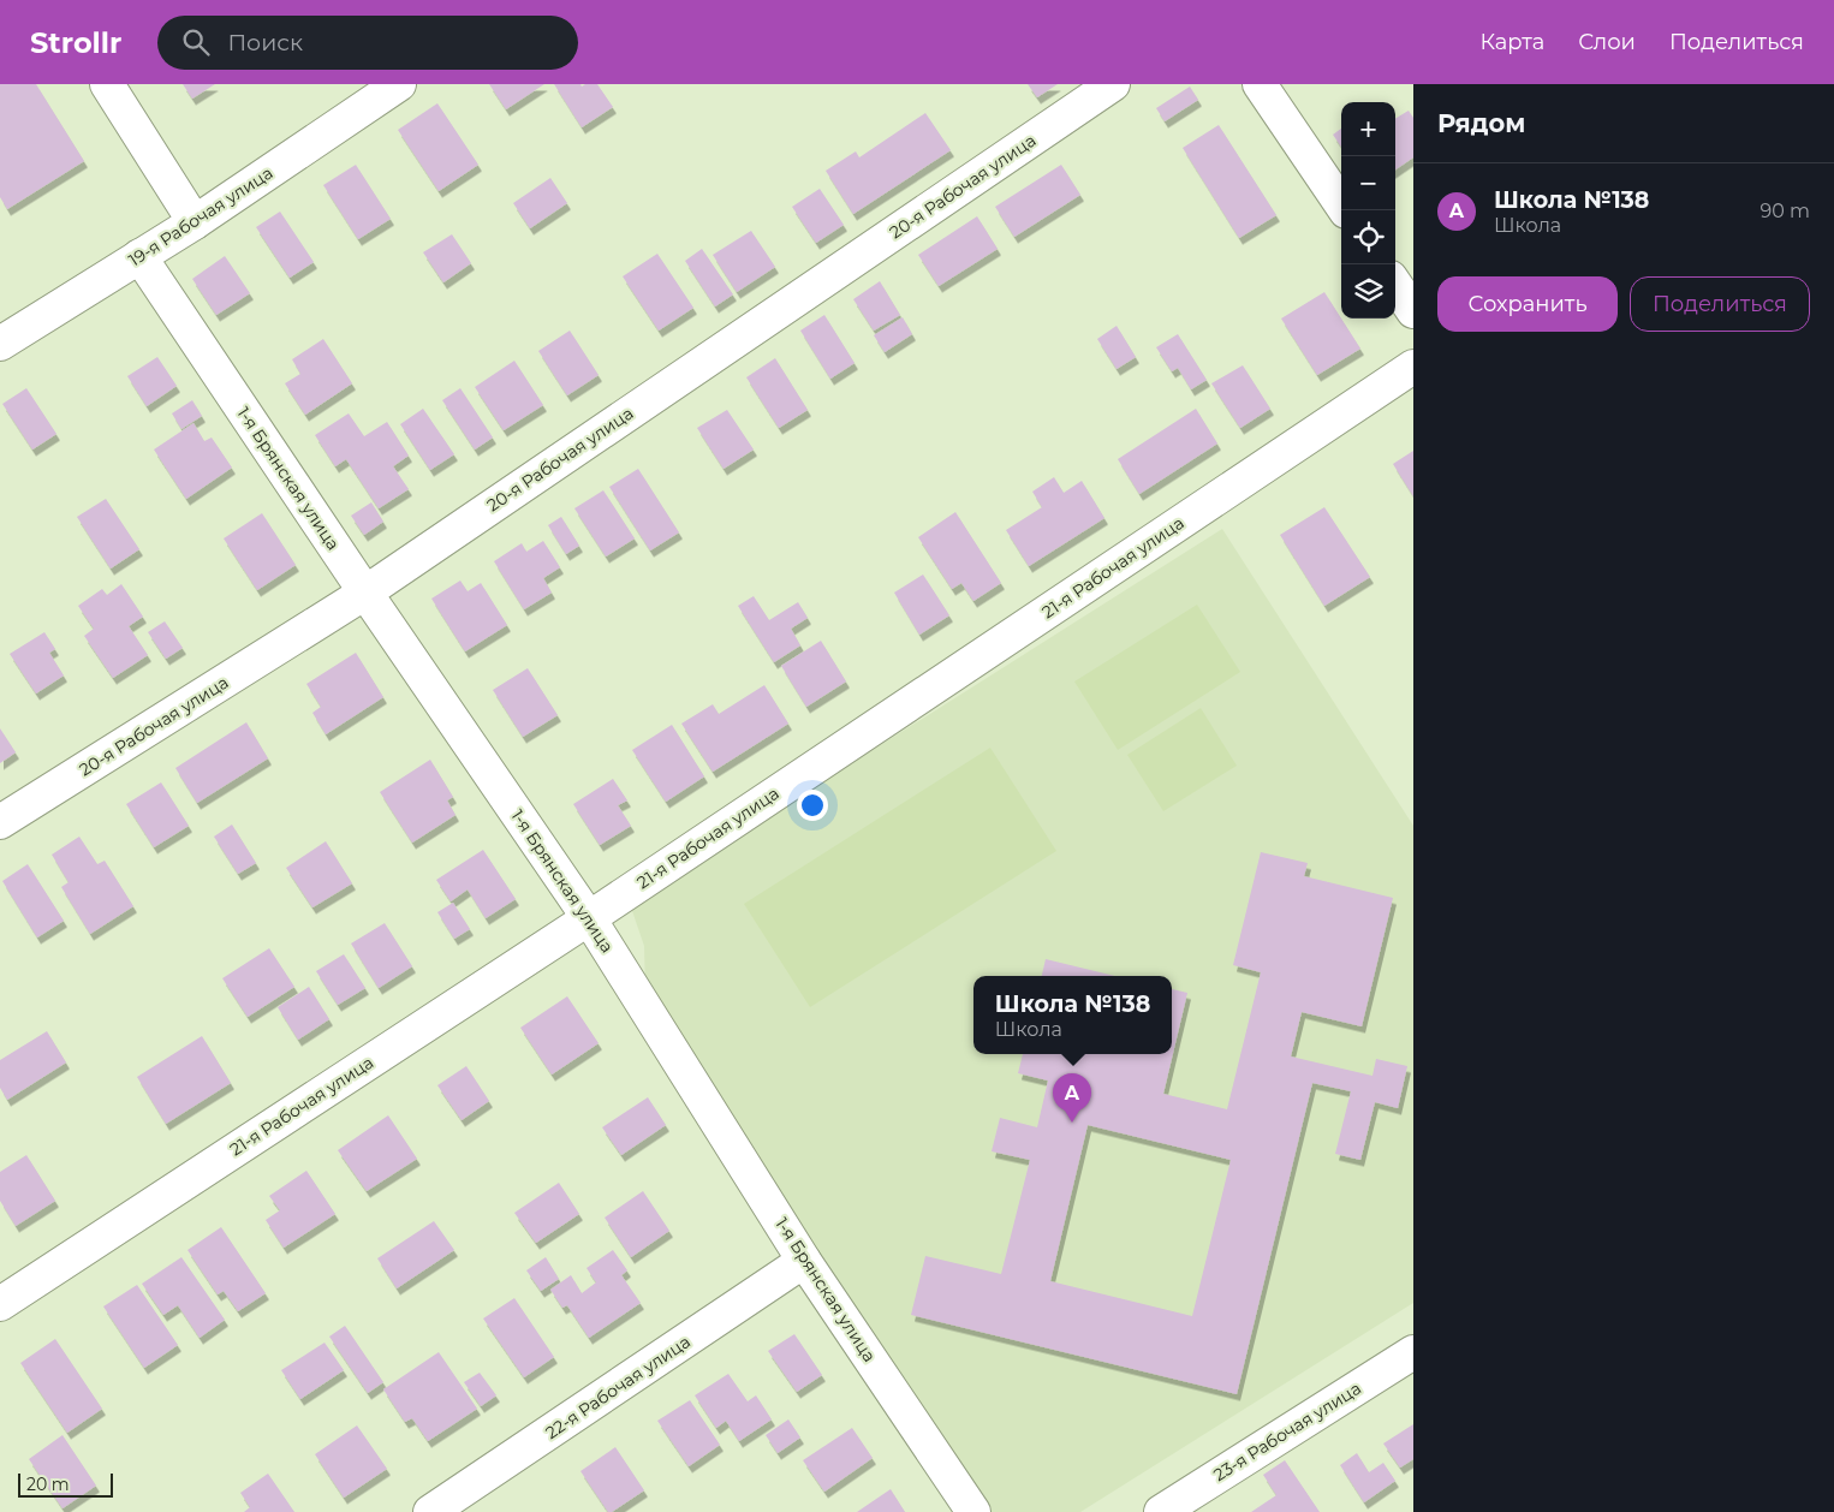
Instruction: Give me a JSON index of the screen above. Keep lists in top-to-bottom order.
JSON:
{
  "streets": {
    "street": [
      "20-я Рабочая улица",
      "19-я Рабочая улица",
      "1-я Брянская улица",
      "21-я Рабочая улица",
      "22-я Рабочая улица",
      "23-я Рабочая улица"
    ]
  },
  "crossings": [
    ["20-я Рабочая улица", "1-я Брянская улица"],
    ["19-я Рабочая улица", "1-я Брянская улица"],
    ["1-я Брянская улица", "21-я Рабочая улица"],
    ["1-я Брянская улица", "22-я Рабочая улица"]
  ],
  "scale_bar": "20 m",
  "page": {
    "header": "Strollr",
    "search": "Поиск",
    "nav": ["Карта", "Слои", "Поделиться"],
    "heading": "Рядом",
    "map_buttons": ["+", "−"],
    "list": [
      {
        "mark": "A",
        "name": "Школа №138",
        "note": "Школа",
        "value": "90 m"
      }
    ],
    "buttons": ["Сохранить", "Поделиться"],
    "popup": ["Школа №138", "Школа"],
    "pins": "A",
    "scale": "20 m"
  }
}
